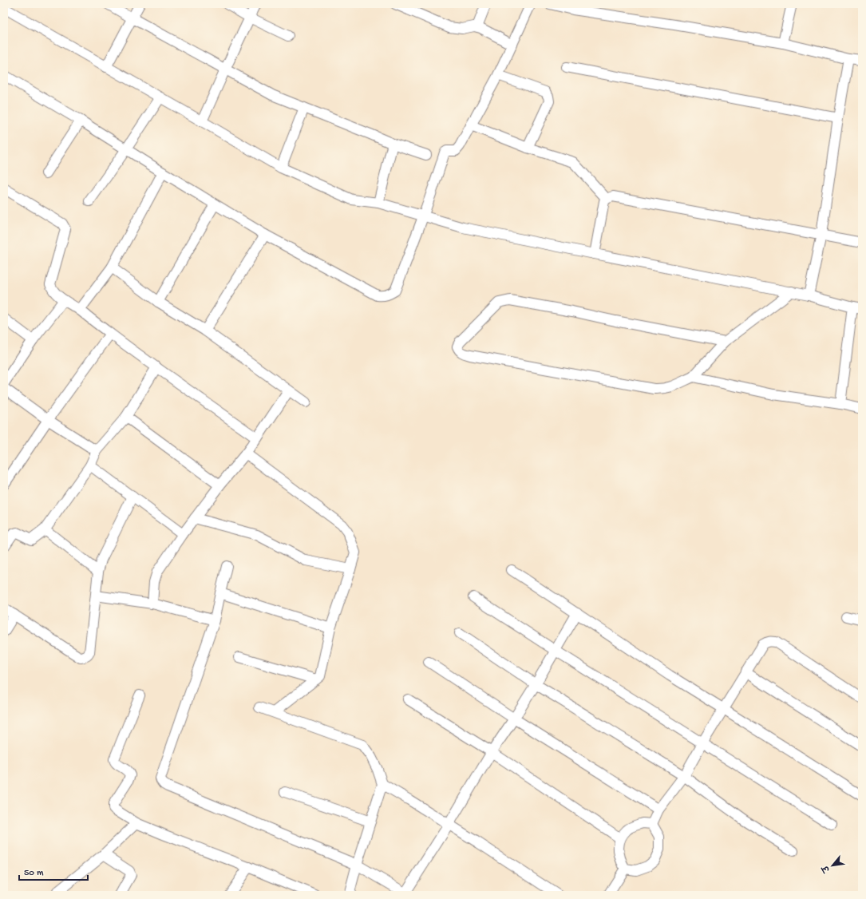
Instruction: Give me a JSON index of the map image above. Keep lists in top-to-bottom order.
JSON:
{
  "scale_bar": "50 m",
  "north": "bottom left"
}
